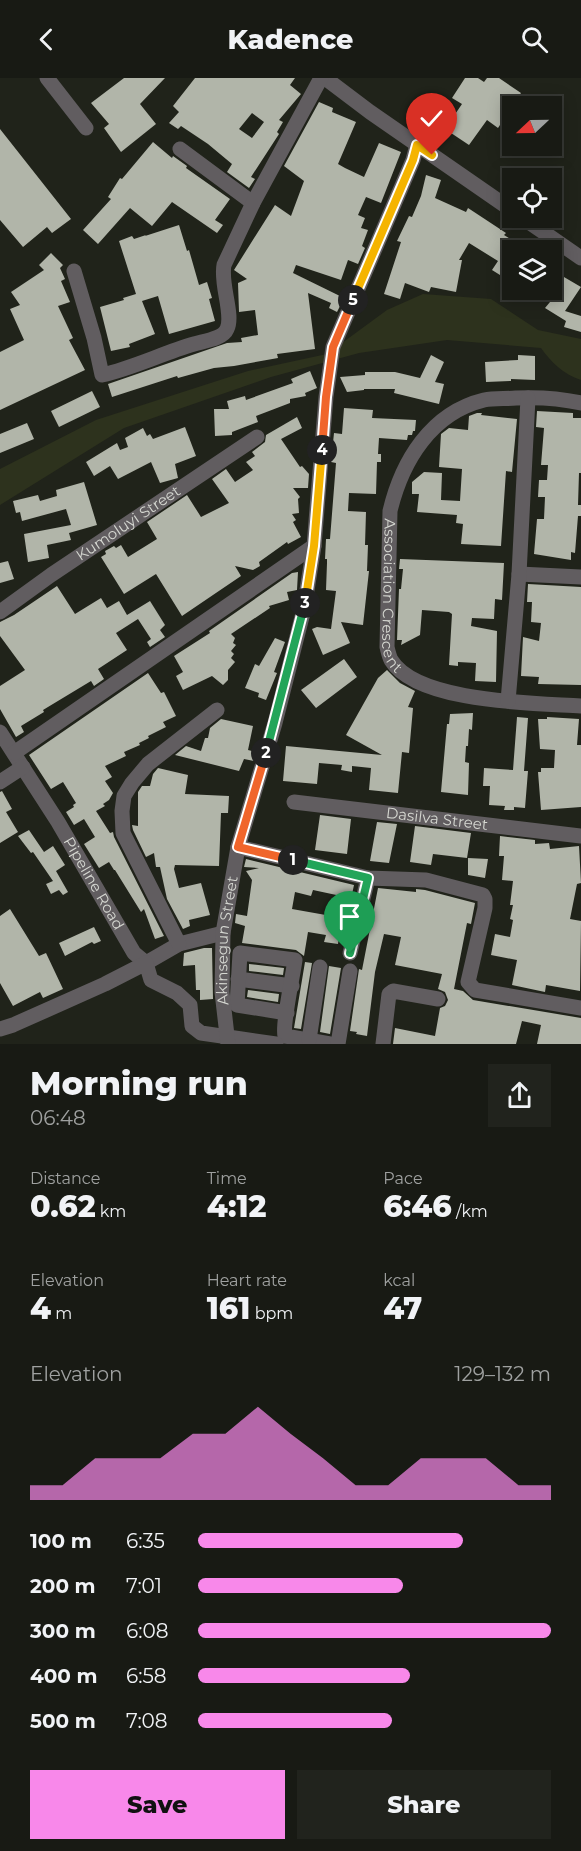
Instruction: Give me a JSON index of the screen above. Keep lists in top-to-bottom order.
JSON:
{
  "streets": {
    "street": [
      "Kumoluyi Street",
      "Association Crescent",
      "Dasilva Street",
      "Pipeline Road",
      "Akinsegun Street"
    ]
  },
  "north": "left",
  "page": {
    "header": "Kadence",
    "pins": [
      "5",
      "4",
      "3",
      "2",
      "1"
    ],
    "heading": ["Morning run", "06:48"],
    "stats": [
      ["Distance", "0.62 km"],
      ["Time", "4:12"],
      ["Pace", "6:46 /km"],
      ["Elevation", "4 m"],
      ["Heart rate", "161 bpm"],
      ["kcal", "47"]
    ],
    "chart": ["Elevation", "129–132 m"],
    "list": [
      {
        "name": "100 m",
        "note": "6:35"
      },
      {
        "name": "200 m",
        "note": "7:01"
      },
      {
        "name": "300 m",
        "note": "6:08"
      },
      {
        "name": "400 m",
        "note": "6:58"
      },
      {
        "name": "500 m",
        "note": "7:08"
      }
    ],
    "buttons": ["Save", "Share"]
  }
}
